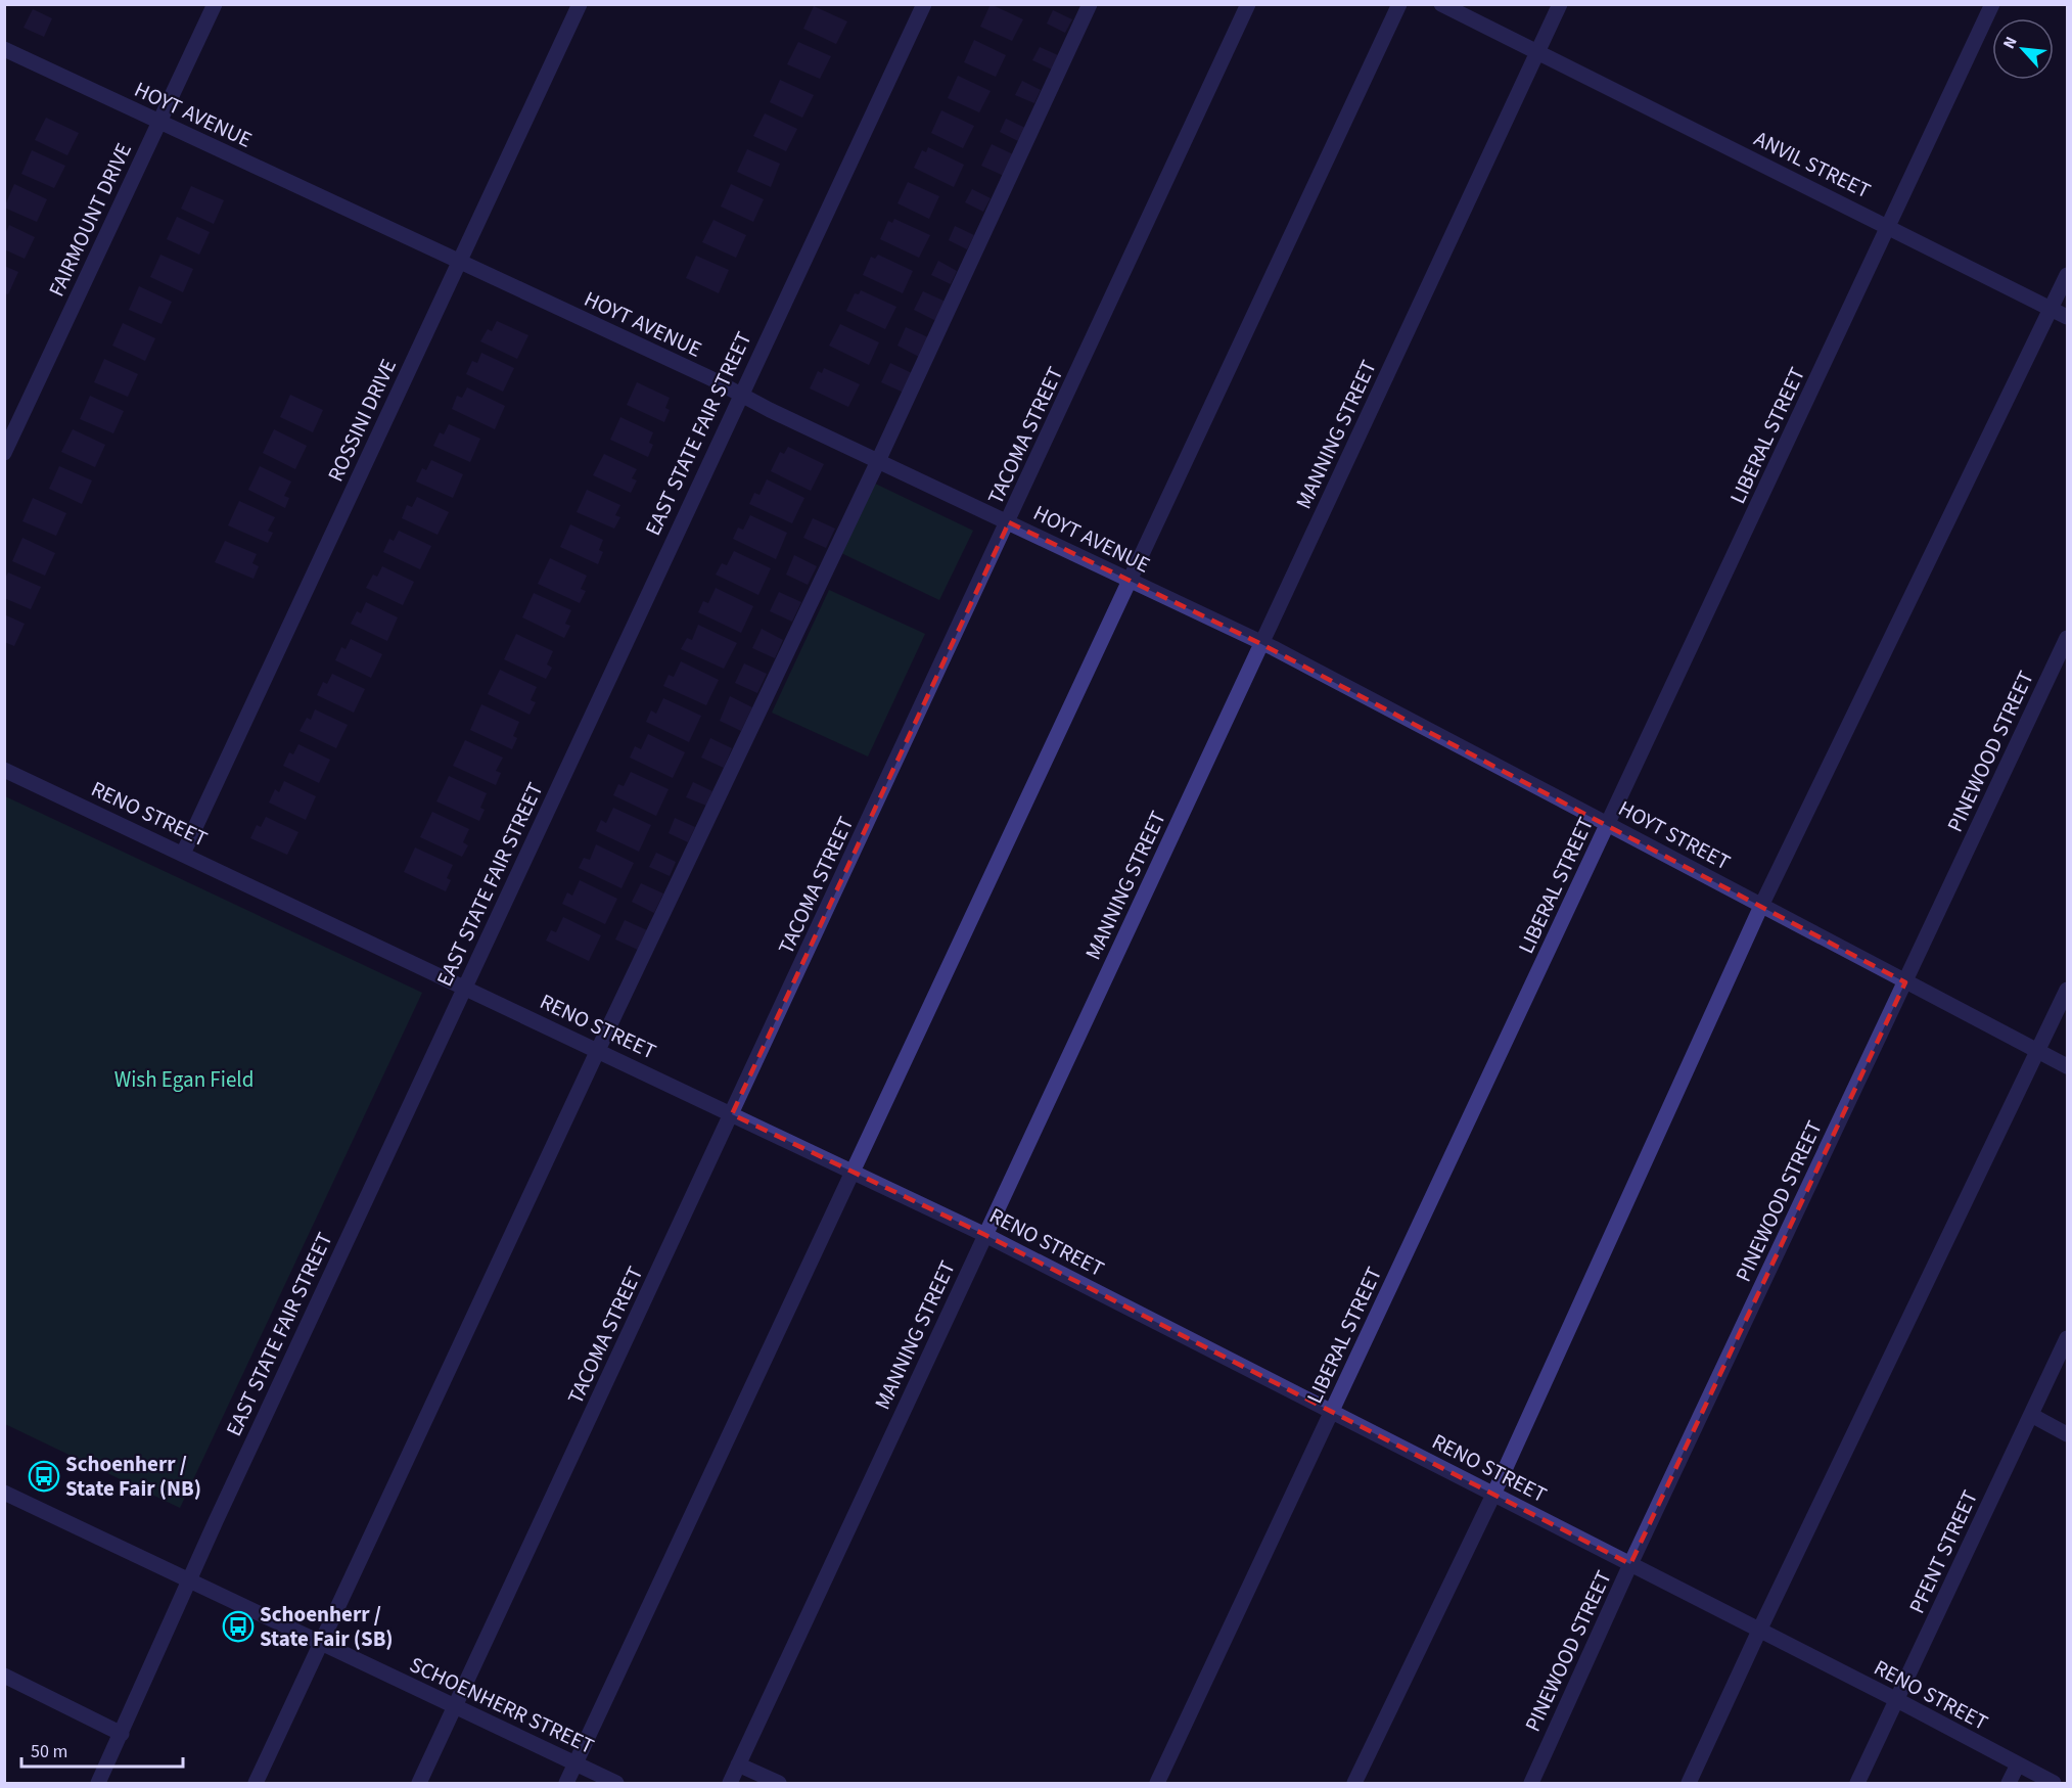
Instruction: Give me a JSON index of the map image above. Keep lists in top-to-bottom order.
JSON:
{
  "streets": {
    "street": [
      "HOYT AVENUE",
      "ANVIL STREET",
      "FAIRMOUNT DRIVE",
      "ROSSINI DRIVE",
      "EAST STATE FAIR STREET",
      "MANNING STREET",
      "TACOMA STREET",
      "LIBERAL STREET",
      "PINEWOOD STREET",
      "RENO STREET",
      "HOYT STREET",
      "PFENT STREET",
      "SCHOENHERR STREET"
    ]
  },
  "crossings": [
    ["HOYT AVENUE", "FAIRMOUNT DRIVE"],
    ["HOYT AVENUE", "ROSSINI DRIVE"],
    ["HOYT AVENUE", "EAST STATE FAIR STREET"],
    ["HOYT AVENUE", "MANNING STREET"],
    ["HOYT AVENUE", "TACOMA STREET"],
    ["HOYT AVENUE", "HOYT STREET"],
    ["ANVIL STREET", "MANNING STREET"],
    ["ANVIL STREET", "LIBERAL STREET"],
    ["ROSSINI DRIVE", "RENO STREET"],
    ["EAST STATE FAIR STREET", "RENO STREET"],
    ["EAST STATE FAIR STREET", "SCHOENHERR STREET"],
    ["MANNING STREET", "RENO STREET"],
    ["MANNING STREET", "HOYT STREET"],
    ["TACOMA STREET", "RENO STREET"],
    ["TACOMA STREET", "SCHOENHERR STREET"],
    ["LIBERAL STREET", "RENO STREET"],
    ["LIBERAL STREET", "HOYT STREET"],
    ["PINEWOOD STREET", "RENO STREET"],
    ["PINEWOOD STREET", "HOYT STREET"],
    ["RENO STREET", "PFENT STREET"]
  ],
  "parks": ["Wish Egan Field"],
  "places": {
    "bus stop": ["Schoenherr / State Fair (NB)", "Schoenherr / State Fair (SB)"]
  },
  "scale_bar": "50 m",
  "north": "top left"
}
